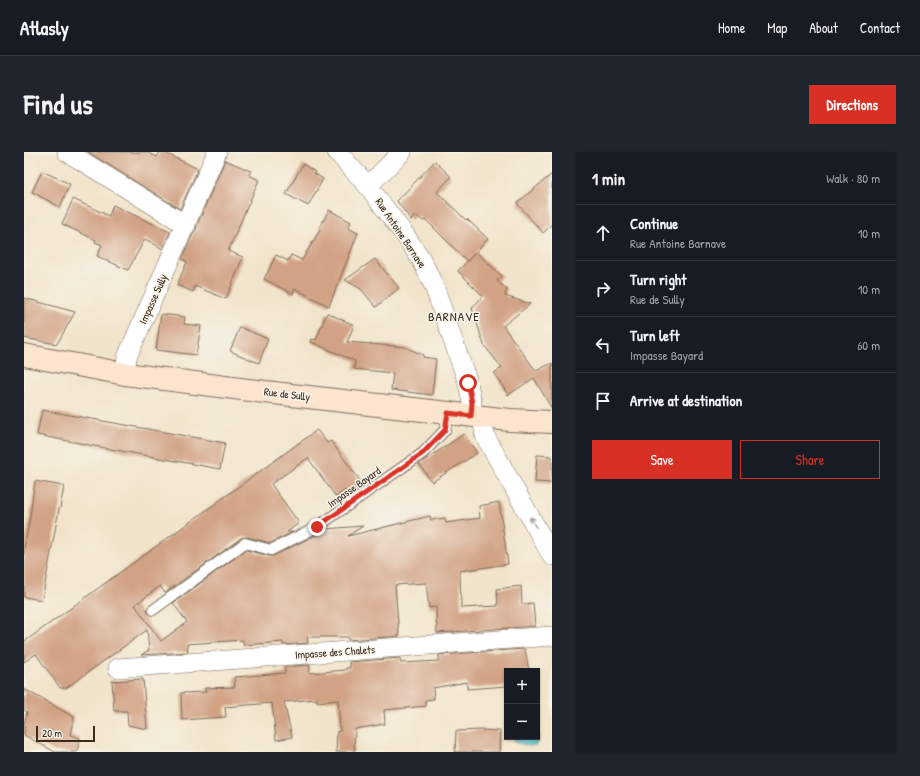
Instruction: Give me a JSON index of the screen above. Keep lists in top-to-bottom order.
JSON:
{
  "streets": {
    "street": [
      "Rue Antoine Barnave",
      "Impasse Sully",
      "Rue de Sully",
      "Impasse des Chalets"
    ],
    "lane": ["Impasse Bayard"]
  },
  "crossings": [
    ["Rue Antoine Barnave", "Rue de Sully"],
    ["Impasse Sully", "Rue de Sully"],
    ["Rue de Sully", "Impasse Bayard"]
  ],
  "districts": ["BARNAVE"],
  "scale_bar": "20 m",
  "page": {
    "header": "Atlasly",
    "nav": [
      "Home",
      "Map",
      "About",
      "Contact"
    ],
    "title": "Find us",
    "buttons": [
      "Directions",
      ["Save", "Share"]
    ],
    "heading": ["1 min", "Walk · 80 m"],
    "list": [
      ["Continue", "Rue Antoine Barnave", "10 m"],
      ["Turn right", "Rue de Sully", "10 m"],
      ["Turn left", "Impasse Bayard", "60 m"],
      "Arrive at destination"
    ],
    "map_buttons": ["+", "−"],
    "scale": "20 m"
  }
}
